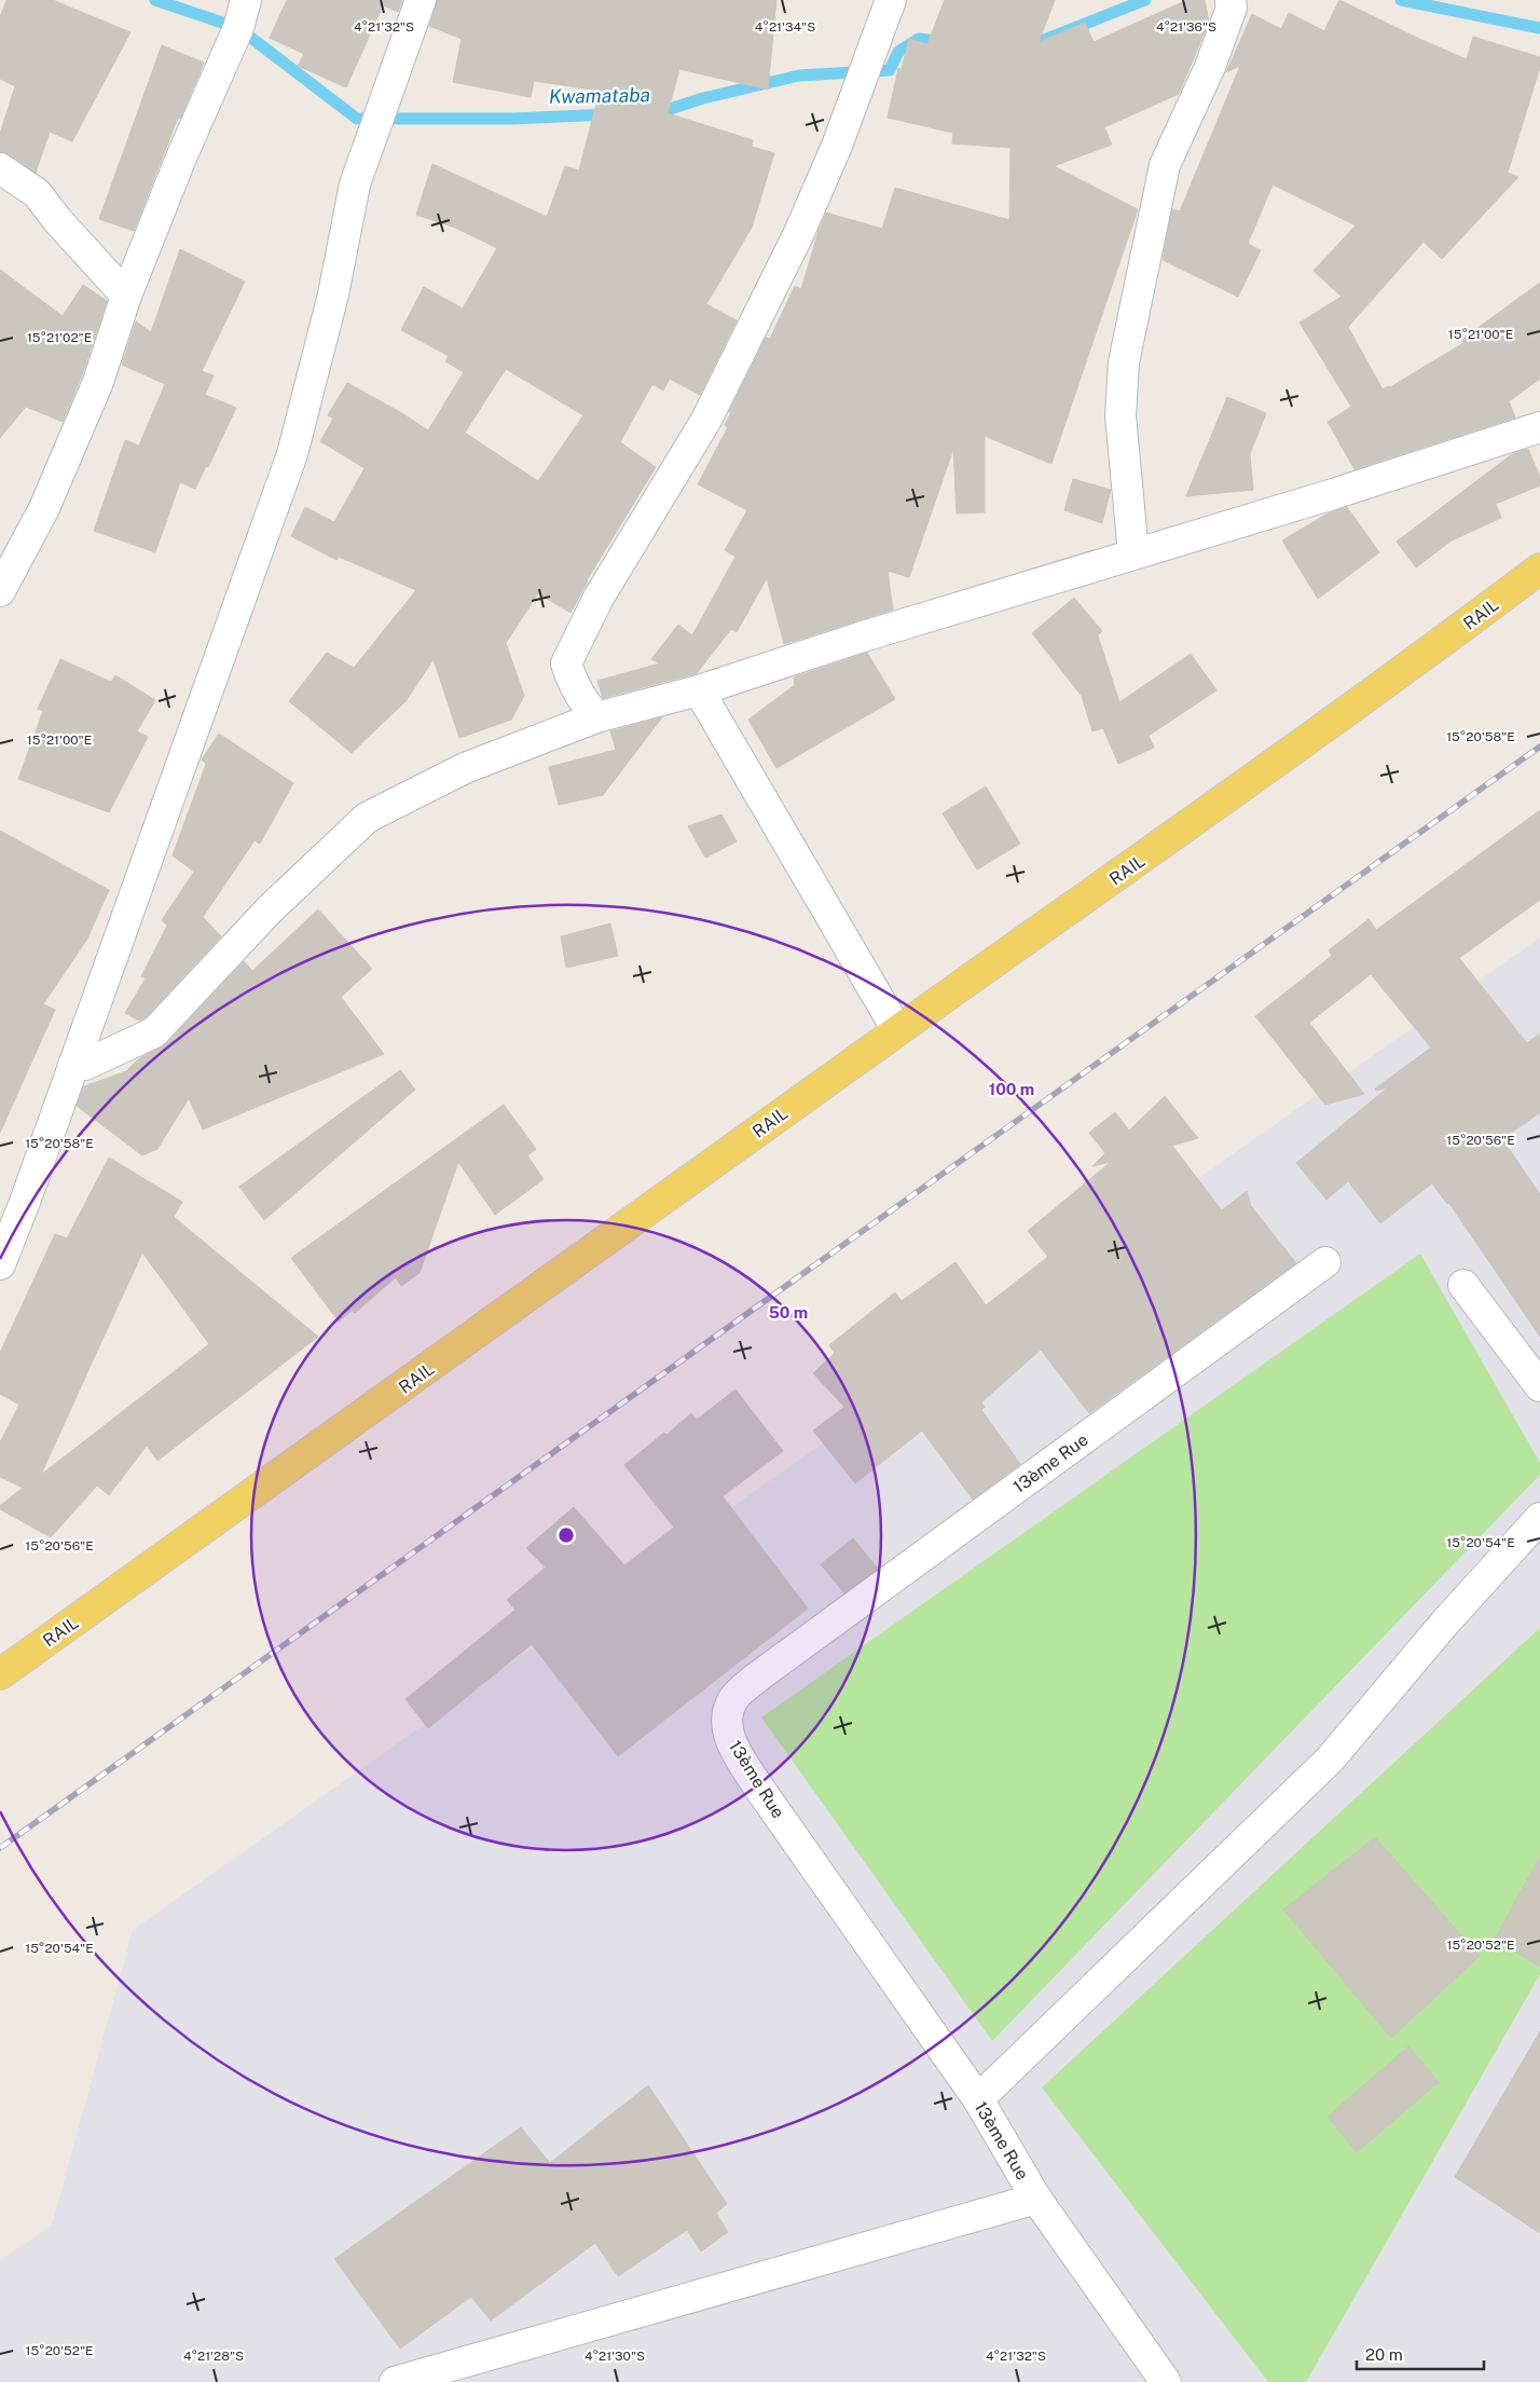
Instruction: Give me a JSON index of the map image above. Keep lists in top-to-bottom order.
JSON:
{
  "streets": {
    "main road": ["RAIL"],
    "street": ["13ème Rue"]
  },
  "water": ["Kwamataba"],
  "scale_bar": "20 m",
  "coordinates": [
    "4°21'32\"S",
    "4°21'34\"S",
    "4°21'36\"S",
    "15°21'00\"E",
    "15°21'02\"E",
    "15°20'58\"E",
    "15°20'56\"E",
    "15°20'54\"E",
    "15°20'52\"E",
    "4°21'28\"S",
    "4°21'30\"S"
  ],
  "rings": ["100 m", "50 m"]
}
